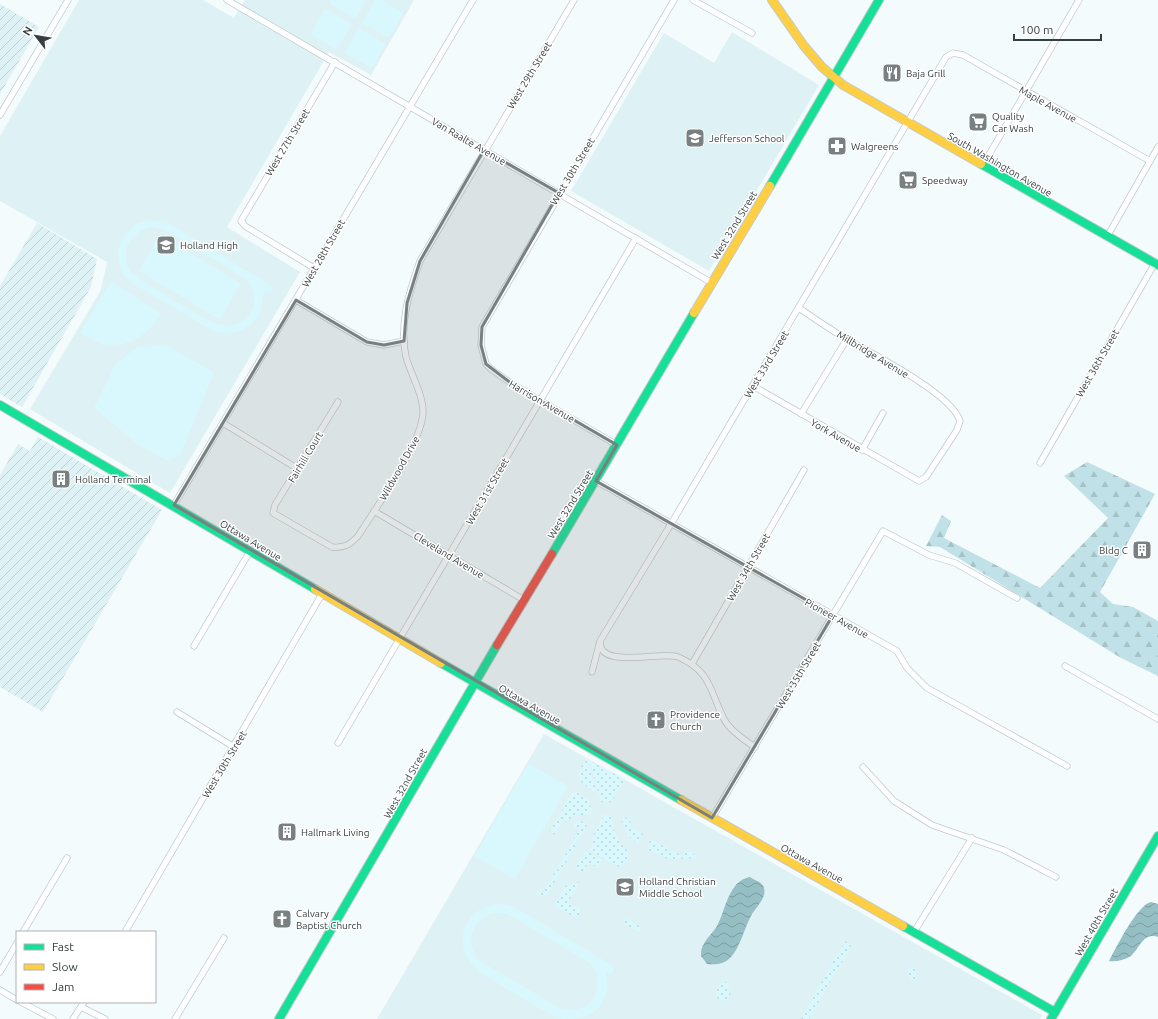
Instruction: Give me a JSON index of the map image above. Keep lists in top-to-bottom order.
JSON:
{
  "streets": {
    "street": [
      "West 29th Street",
      "Maple Avenue",
      "Van Raalte Avenue",
      "West 27th Street",
      "South Washington Avenue",
      "West 30th Street",
      "West 32nd Street",
      "West 28th Street",
      "Millbridge Avenue",
      "West 36th Street",
      "West 33rd Street",
      "Harrison Avenue",
      "York Avenue",
      "Fairhill Court",
      "Wildwood Drive",
      "West 31st Street",
      "Ottawa Avenue",
      "Cleveland Avenue",
      "West 34th Street",
      "Pioneer Avenue",
      "West 35th Street",
      "West 40th Street"
    ]
  },
  "crossings": [
    ["West 29th Street", "Van Raalte Avenue"],
    ["West 29th Street", "Wildwood Drive"],
    ["Maple Avenue", "West 33rd Street"],
    ["Van Raalte Avenue", "West 27th Street"],
    ["Van Raalte Avenue", "West 30th Street"],
    ["Van Raalte Avenue", "West 32nd Street"],
    ["Van Raalte Avenue", "West 28th Street"],
    ["Van Raalte Avenue", "Wildwood Drive"],
    ["Van Raalte Avenue", "West 31st Street"],
    ["West 27th Street", "West 28th Street"],
    ["South Washington Avenue", "West 32nd Street"],
    ["South Washington Avenue", "West 36th Street"],
    ["South Washington Avenue", "West 33rd Street"],
    ["West 30th Street", "Harrison Avenue"],
    ["West 30th Street", "Ottawa Avenue"],
    ["West 32nd Street", "Harrison Avenue"],
    ["West 32nd Street", "Ottawa Avenue"],
    ["West 32nd Street", "Cleveland Avenue"],
    ["West 32nd Street", "Pioneer Avenue"],
    ["West 28th Street", "Ottawa Avenue"],
    ["Millbridge Avenue", "West 33rd Street"],
    ["Millbridge Avenue", "York Avenue"],
    ["West 33rd Street", "York Avenue"],
    ["West 33rd Street", "Pioneer Avenue"],
    ["Harrison Avenue", "West 31st Street"],
    ["Fairhill Court", "Wildwood Drive"],
    ["Wildwood Drive", "Cleveland Avenue"],
    ["West 31st Street", "Ottawa Avenue"],
    ["West 31st Street", "Cleveland Avenue"],
    ["Ottawa Avenue", "West 35th Street"],
    ["Ottawa Avenue", "West 40th Street"],
    ["West 34th Street", "Pioneer Avenue"],
    ["Pioneer Avenue", "West 35th Street"]
  ],
  "places": {
    "restaurant": ["Baja Grill"],
    "supermarket": ["Quality Car Wash", "Speedway"],
    "school or university": ["Jefferson School", "Holland High", "Holland Christian Middle School"],
    "pharmacy": ["Walgreens"],
    "building": ["Holland Terminal", "Bldg C", "Hallmark Living"],
    "church": ["Providence Church", "Calvary Baptist Church"]
  },
  "legend": ["Fast", "Slow", "Jam"],
  "scale_bar": "100 m",
  "north": "top left"
}
